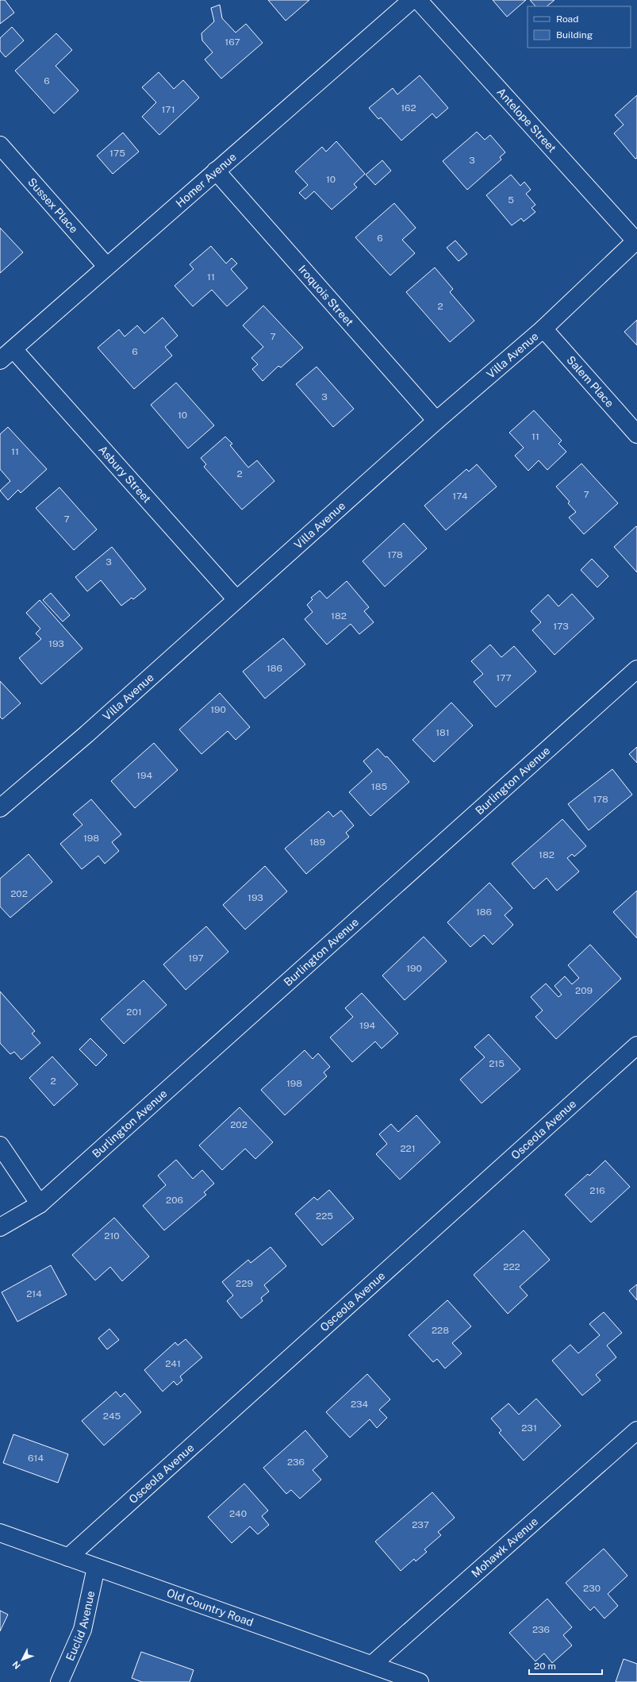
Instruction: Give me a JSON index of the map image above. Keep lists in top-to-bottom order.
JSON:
{
  "streets": {
    "street": [
      "Antelope Street",
      "Homer Avenue",
      "Sussex Place",
      "Iroquois Street",
      "Villa Avenue",
      "Salem Place",
      "Asbury Street",
      "Burlington Avenue",
      "Osceola Avenue",
      "Mohawk Avenue",
      "Old Country Road",
      "Euclid Avenue"
    ]
  },
  "crossings": [
    ["Antelope Street", "Villa Avenue"],
    ["Homer Avenue", "Sussex Place"],
    ["Homer Avenue", "Iroquois Street"],
    ["Homer Avenue", "Asbury Street"],
    ["Iroquois Street", "Villa Avenue"],
    ["Villa Avenue", "Salem Place"],
    ["Villa Avenue", "Asbury Street"],
    ["Osceola Avenue", "Old Country Road"],
    ["Mohawk Avenue", "Old Country Road"],
    ["Old Country Road", "Euclid Avenue"]
  ],
  "house_numbers": [
    "167",
    "6",
    "162",
    "171",
    "175",
    "3",
    "10",
    "5",
    "6",
    "11",
    "2",
    "7",
    "6",
    "3",
    "10",
    "11",
    "11",
    "2",
    "7",
    "174",
    "7",
    "178",
    "3",
    "182",
    "173",
    "193",
    "186",
    "177",
    "190",
    "181",
    "194",
    "185",
    "178",
    "198",
    "189",
    "182",
    "202",
    "193",
    "186",
    "197",
    "190",
    "209",
    "201",
    "194",
    "215",
    "2",
    "198",
    "202",
    "221",
    "216",
    "206",
    "225",
    "210",
    "222",
    "229",
    "214",
    "228",
    "241",
    "234",
    "245",
    "231",
    "614",
    "236",
    "240",
    "237",
    "230",
    "236"
  ],
  "legend": ["Road", "Building"],
  "scale_bar": "20 m",
  "north": "bottom left"
}
